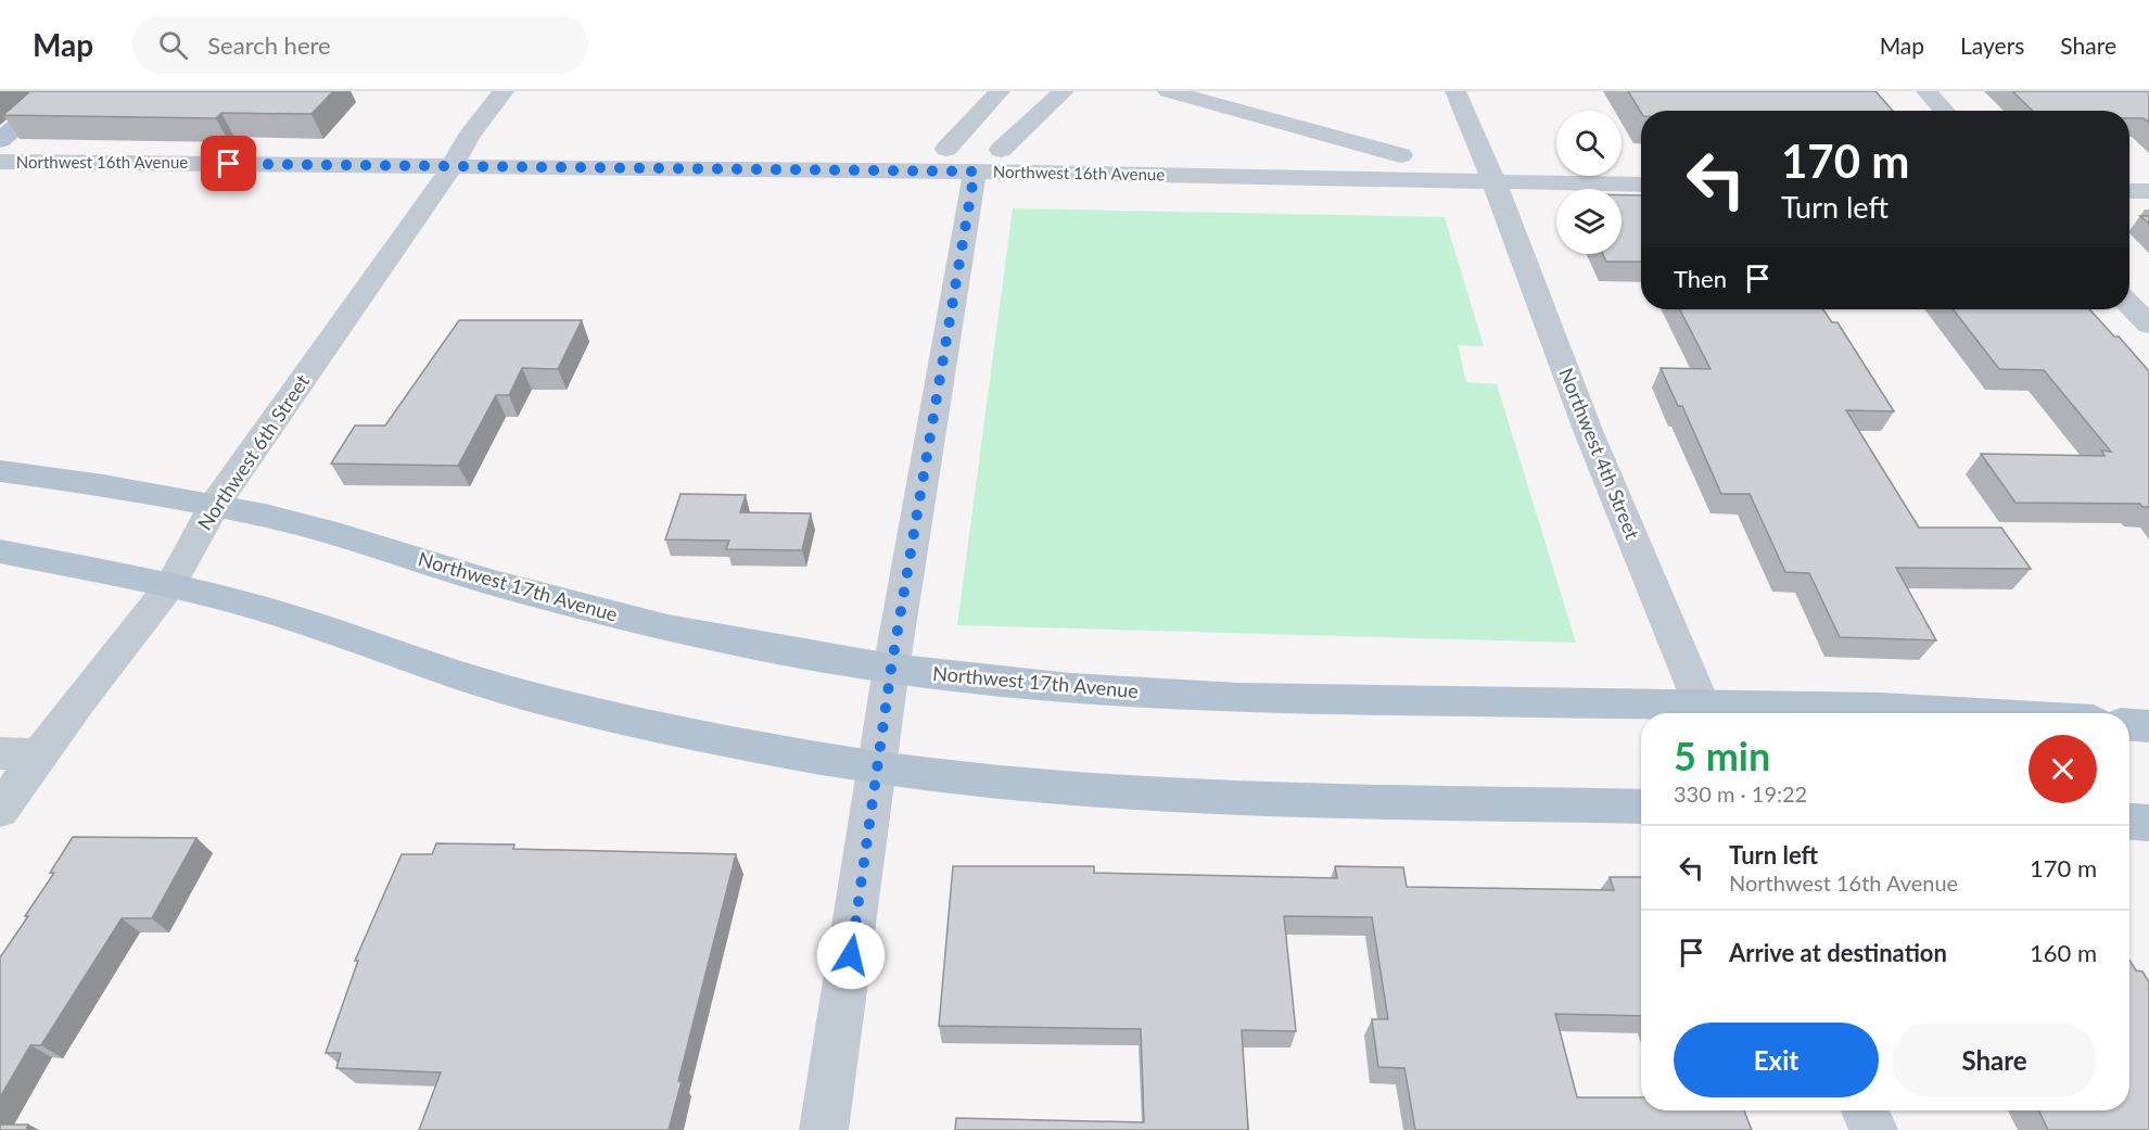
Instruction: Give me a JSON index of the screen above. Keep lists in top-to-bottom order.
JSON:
{
  "streets": {
    "main road": ["Northwest 17th Avenue"],
    "street": ["Northwest 16th Avenue", "Northwest 6th Street", "Northwest 4th Street"]
  },
  "crossings": [
    ["Northwest 16th Avenue", "Northwest 6th Street"],
    ["Northwest 16th Avenue", "Northwest 4th Street"],
    ["Northwest 6th Street", "Northwest 17th Avenue"],
    ["Northwest 4th Street", "Northwest 17th Avenue"]
  ],
  "page": {
    "header": "Map",
    "search": "Search here",
    "nav": ["Map", "Layers", "Share"],
    "turn": ["170 m", "Turn left"],
    "then": "Then",
    "heading": ["5 min", "330 m · 19:22"],
    "list": [
      {
        "name": "Turn left",
        "note": "Northwest 16th Avenue",
        "value": "170 m"
      },
      {
        "name": "Arrive at destination",
        "value": "160 m"
      }
    ],
    "buttons": ["Exit", "Share"]
  }
}
